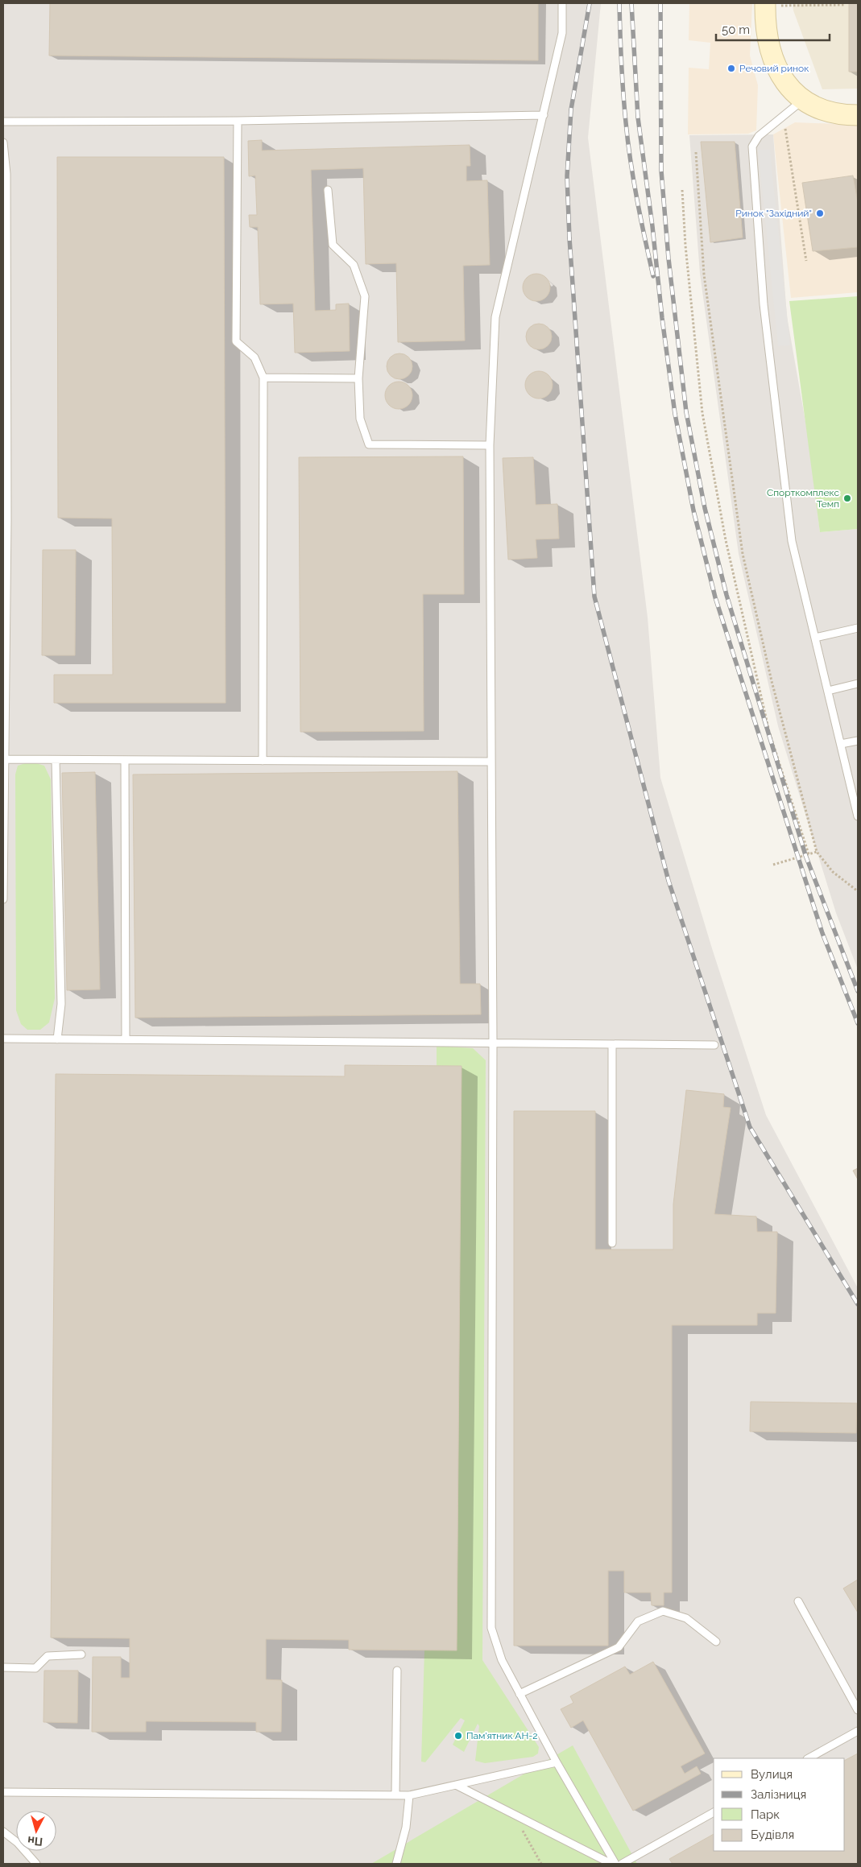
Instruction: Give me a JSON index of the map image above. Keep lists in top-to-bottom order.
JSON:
{
  "places": [
    "Речовий ринок",
    "Ринок \"Західний\"",
    "Спорткомплекс Темп",
    "Пам'ятник АН-2"
  ],
  "legend": [
    "Вулиця",
    "Залізниця",
    "Парк",
    "Будівля"
  ],
  "scale_bar": "50 m",
  "north": "bottom"
}
